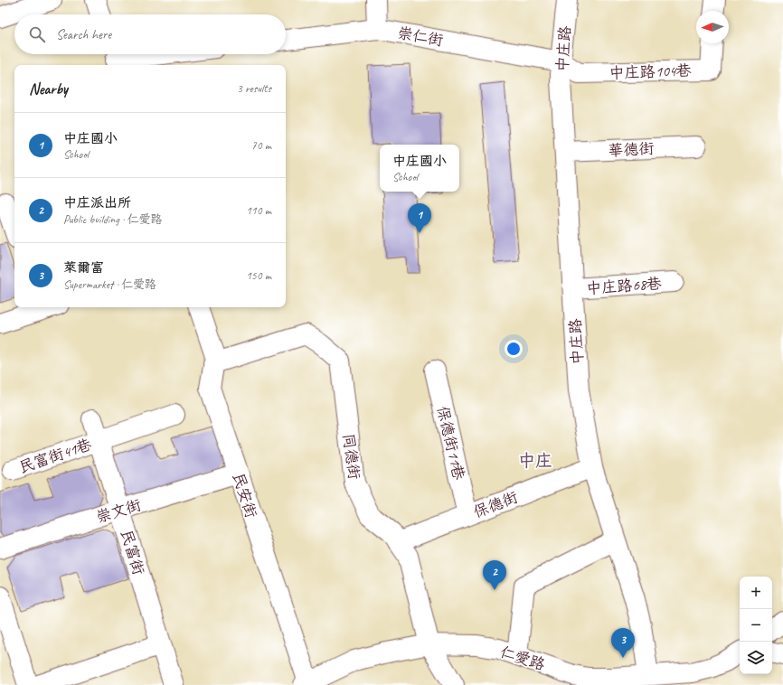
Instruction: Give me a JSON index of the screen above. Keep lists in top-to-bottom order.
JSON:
{
  "streets": {
    "street": [
      "崇仁街",
      "中庄路",
      "中庄路104巷",
      "華德街",
      "中庄路68巷",
      "保德街11巷",
      "民富街41巷",
      "同德街",
      "民安街",
      "保德街",
      "崇文街",
      "民富街",
      "仁愛路"
    ]
  },
  "crossings": [
    ["崇仁街", "中庄路"],
    ["崇仁街", "中庄路104巷"],
    ["中庄路", "中庄路104巷"],
    ["中庄路", "華德街"],
    ["中庄路", "中庄路68巷"],
    ["中庄路", "保德街"],
    ["中庄路", "仁愛路"],
    ["保德街11巷", "保德街"],
    ["民富街41巷", "民富街"],
    ["同德街", "民安街"],
    ["同德街", "保德街"],
    ["同德街", "仁愛路"],
    ["民安街", "崇文街"],
    ["民安街", "仁愛路"],
    ["崇文街", "民富街"]
  ],
  "districts": ["中庄"],
  "north": "left",
  "page": {
    "search": "Search here",
    "heading": ["Nearby", "3 results"],
    "list": [
      {
        "mark": "1",
        "name": "中庄國小",
        "note": "School",
        "value": "70 m"
      },
      {
        "mark": "2",
        "name": "中庄派出所",
        "note": "Public building · 仁愛路",
        "value": "110 m"
      },
      {
        "mark": "3",
        "name": "萊爾富",
        "note": "Supermarket · 仁愛路",
        "value": "150 m"
      }
    ],
    "popup": ["中庄國小", "School"],
    "pins": ["1", "2", "3"],
    "map_buttons": ["+", "−"]
  }
}
